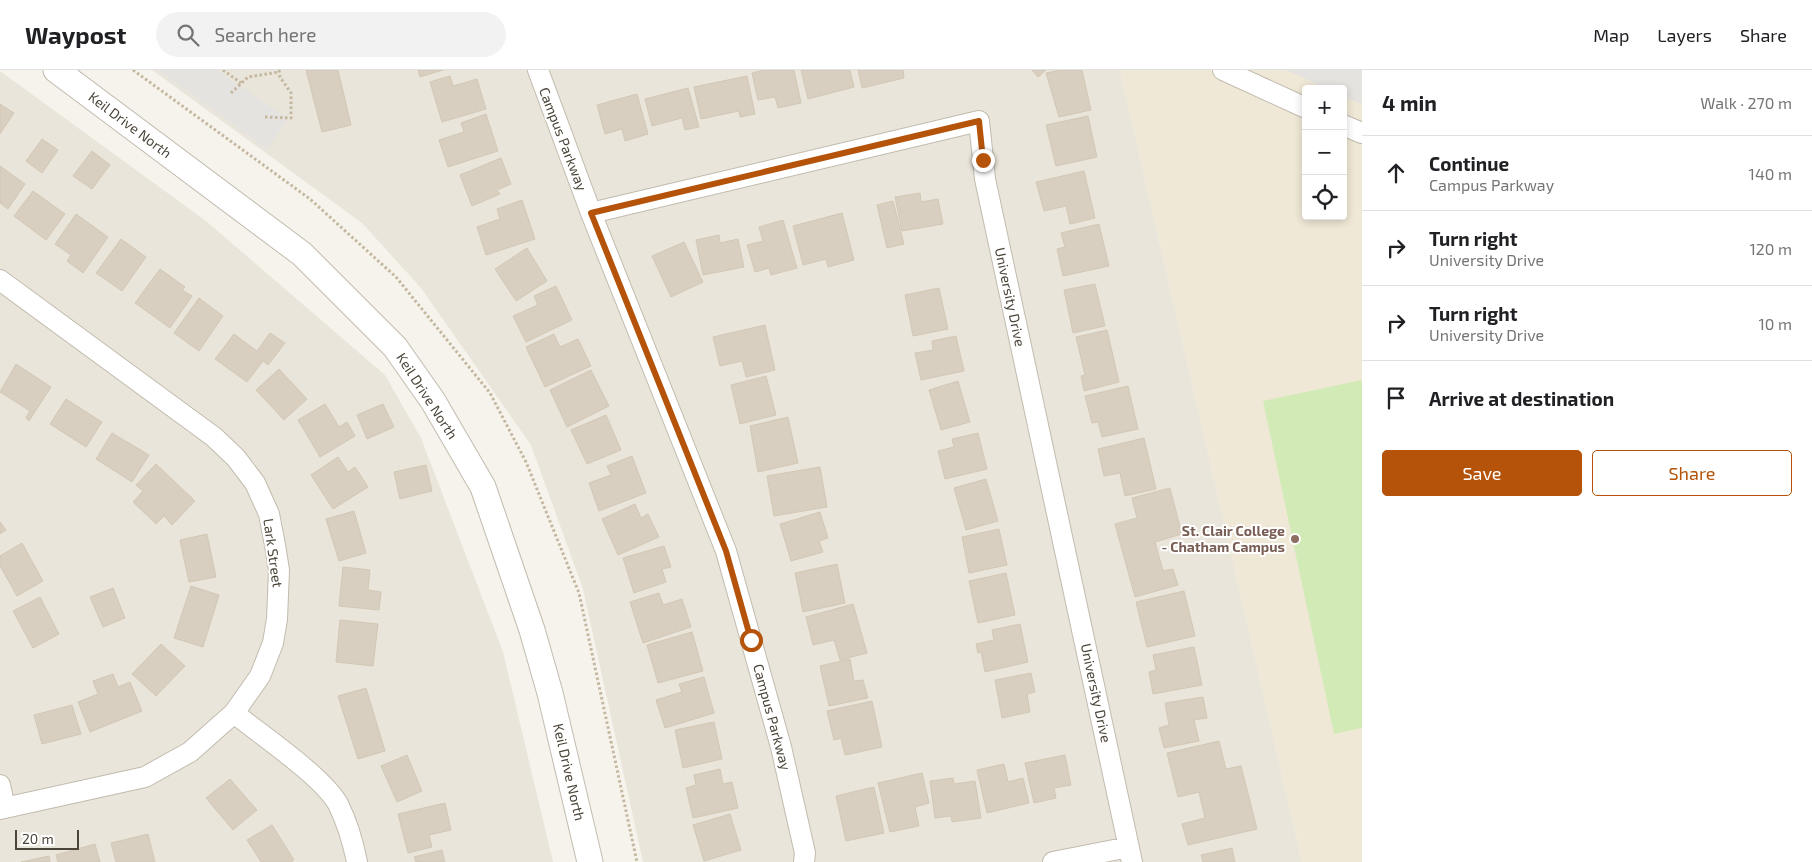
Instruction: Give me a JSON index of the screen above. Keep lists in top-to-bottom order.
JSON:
{
  "streets": {
    "street": [
      "Keil Drive North",
      "Campus Parkway",
      "University Drive",
      "Lark Street"
    ]
  },
  "crossings": [
    ["Campus Parkway", "University Drive"]
  ],
  "places": ["St. Clair College - Chatham Campus"],
  "scale_bar": "20 m",
  "page": {
    "header": "Waypost",
    "search": "Search here",
    "nav": ["Map", "Layers", "Share"],
    "heading": ["4 min", "Walk · 270 m"],
    "map_buttons": ["+", "−"],
    "list": [
      ["Continue", "Campus Parkway", "140 m"],
      ["Turn right", "University Drive", "120 m"],
      ["Turn right", "University Drive", "10 m"],
      "Arrive at destination"
    ],
    "buttons": ["Save", "Share"],
    "scale": "20 m"
  }
}
